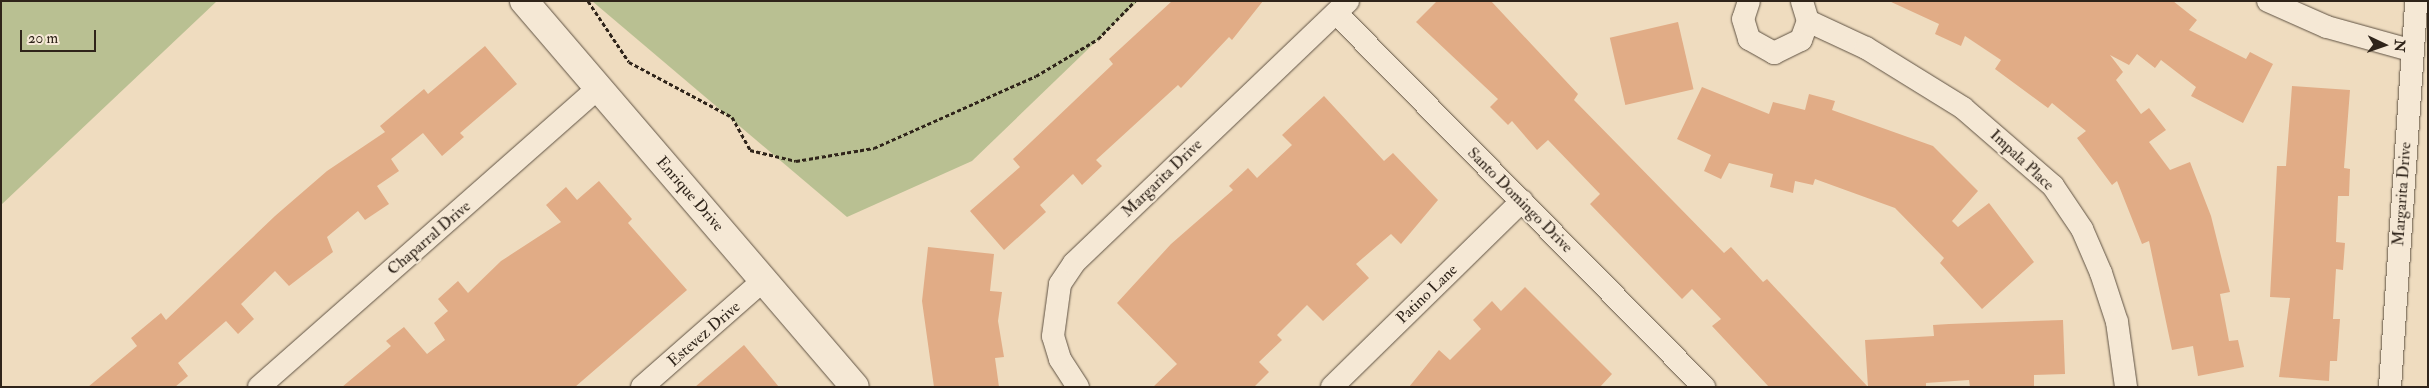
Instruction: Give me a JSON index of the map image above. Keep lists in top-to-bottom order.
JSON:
{
  "streets": {
    "street": [
      "Impala Place",
      "Margarita Drive",
      "Enrique Drive",
      "Santo Domingo Drive",
      "Chaparral Drive",
      "Patino Lane",
      "Estevez Drive"
    ]
  },
  "crossings": [
    ["Margarita Drive", "Santo Domingo Drive"],
    ["Enrique Drive", "Chaparral Drive"],
    ["Enrique Drive", "Estevez Drive"],
    ["Santo Domingo Drive", "Patino Lane"]
  ],
  "scale_bar": "20 m",
  "north": "right"
}
